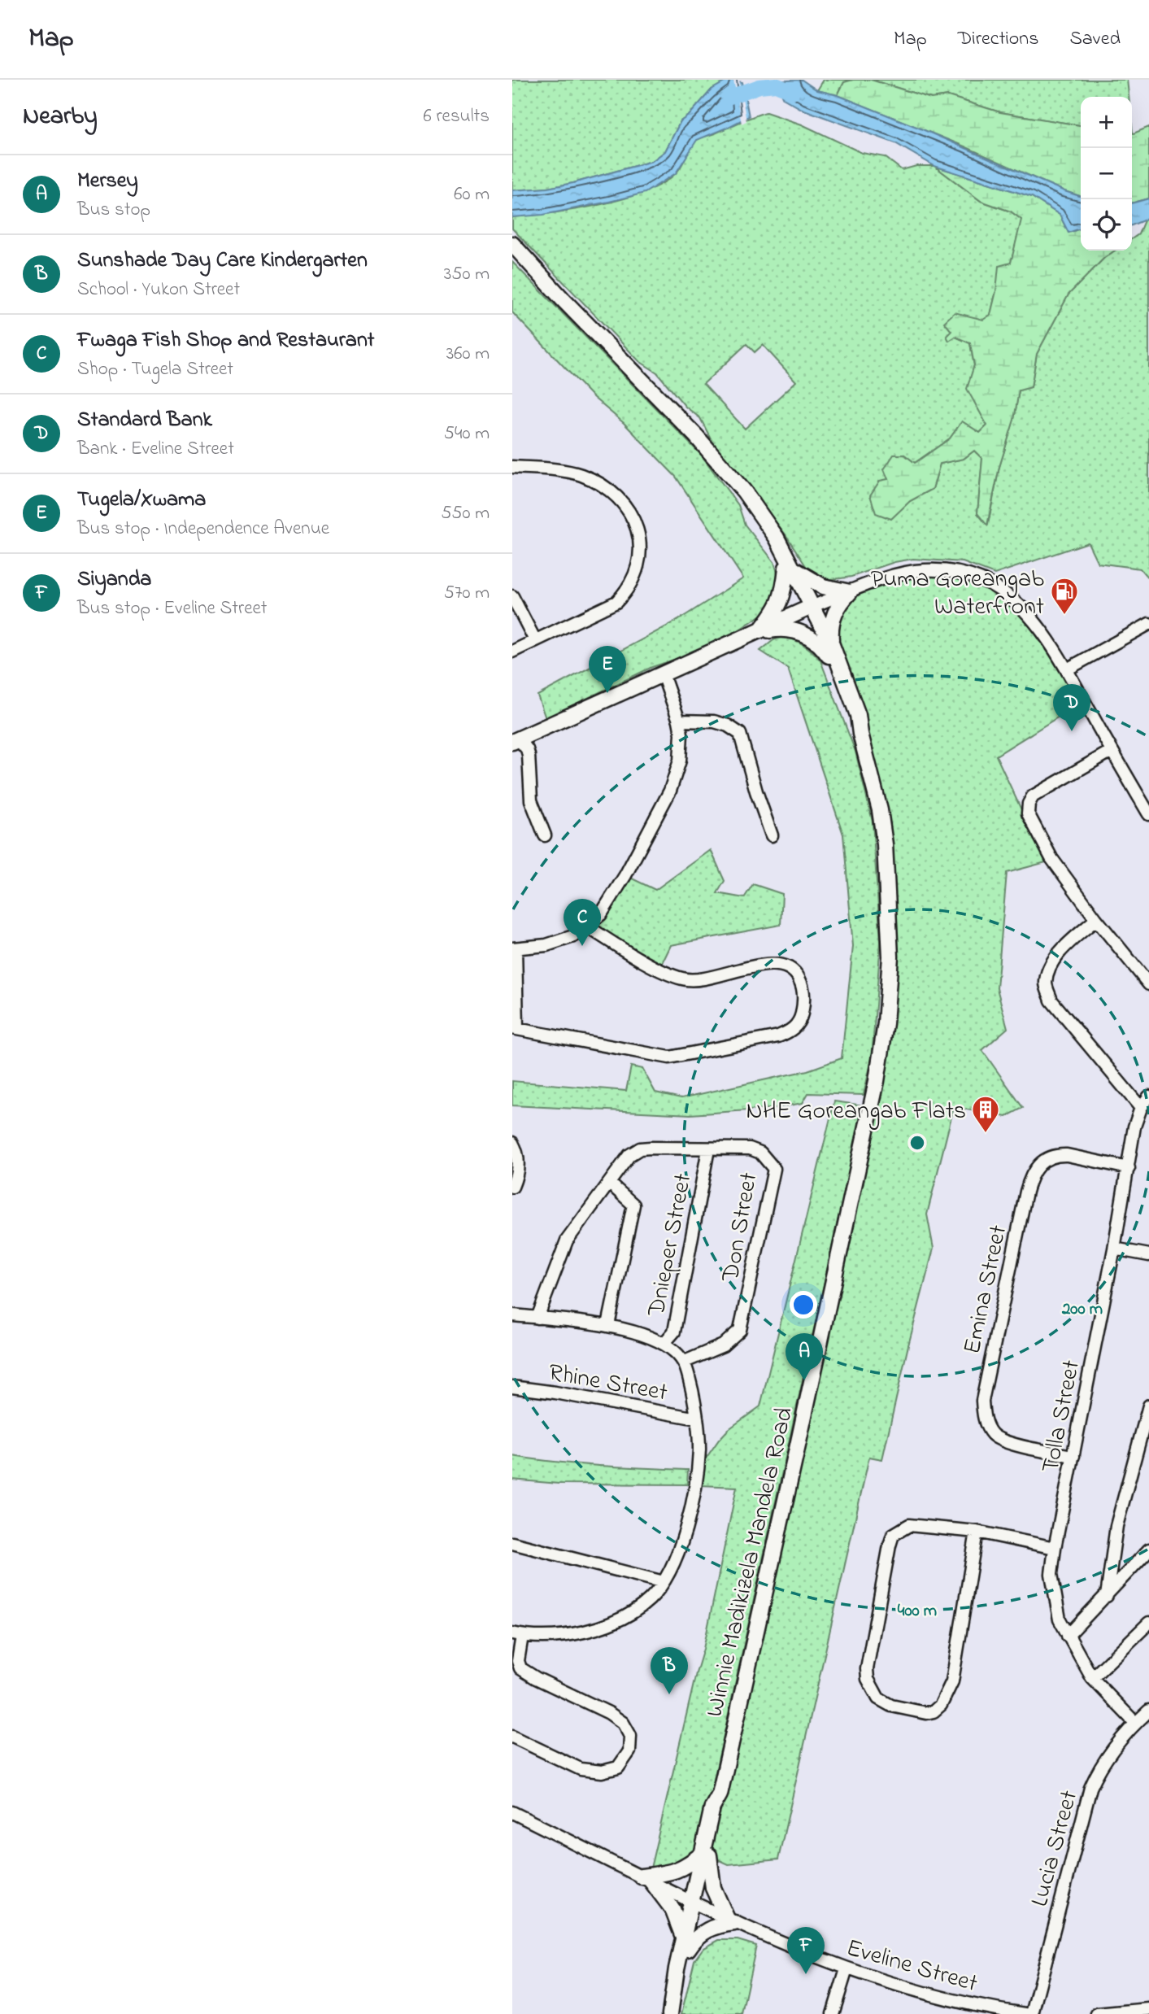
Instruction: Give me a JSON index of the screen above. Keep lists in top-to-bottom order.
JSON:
{
  "streets": {
    "main road": ["Winnie Madikizela Mandela Road"],
    "street": [
      "Don Street",
      "Dnieper Street",
      "Emina Street",
      "Rhine Street",
      "Tolla Street",
      "Lucia Street",
      "Eveline Street"
    ]
  },
  "crossings": [
    ["Don Street", "Dnieper Street"],
    ["Emina Street", "Tolla Street"],
    ["Tolla Street", "Lucia Street"],
    ["Winnie Madikizela Mandela Road", "Eveline Street"]
  ],
  "places": {
    "fuel station": ["Puma Goreangab Waterfront"],
    "building": ["NHE Goreangab Flats"]
  },
  "page": {
    "header": "Map",
    "nav": ["Map", "Directions", "Saved"],
    "heading": ["Nearby", "6 results"],
    "map_buttons": ["+", "−"],
    "list": [
      {
        "mark": "A",
        "name": "Mersey",
        "note": "Bus stop",
        "value": "60 m"
      },
      {
        "mark": "B",
        "name": "Sunshade Day Care Kindergarten",
        "note": "School · Yukon Street",
        "value": "350 m"
      },
      {
        "mark": "C",
        "name": "Fwaga Fish Shop and Restaurant",
        "note": "Shop · Tugela Street",
        "value": "360 m"
      },
      {
        "mark": "D",
        "name": "Standard Bank",
        "note": "Bank · Eveline Street",
        "value": "540 m"
      },
      {
        "mark": "E",
        "name": "Tugela/Xwama",
        "note": "Bus stop · Independence Avenue",
        "value": "550 m"
      },
      {
        "mark": "F",
        "name": "Siyanda",
        "note": "Bus stop · Eveline Street",
        "value": "570 m"
      }
    ],
    "pins": [
      "E",
      "D",
      "C",
      "A",
      "B",
      "F"
    ]
  },
  "rings": ["200 m", "400 m"]
}
